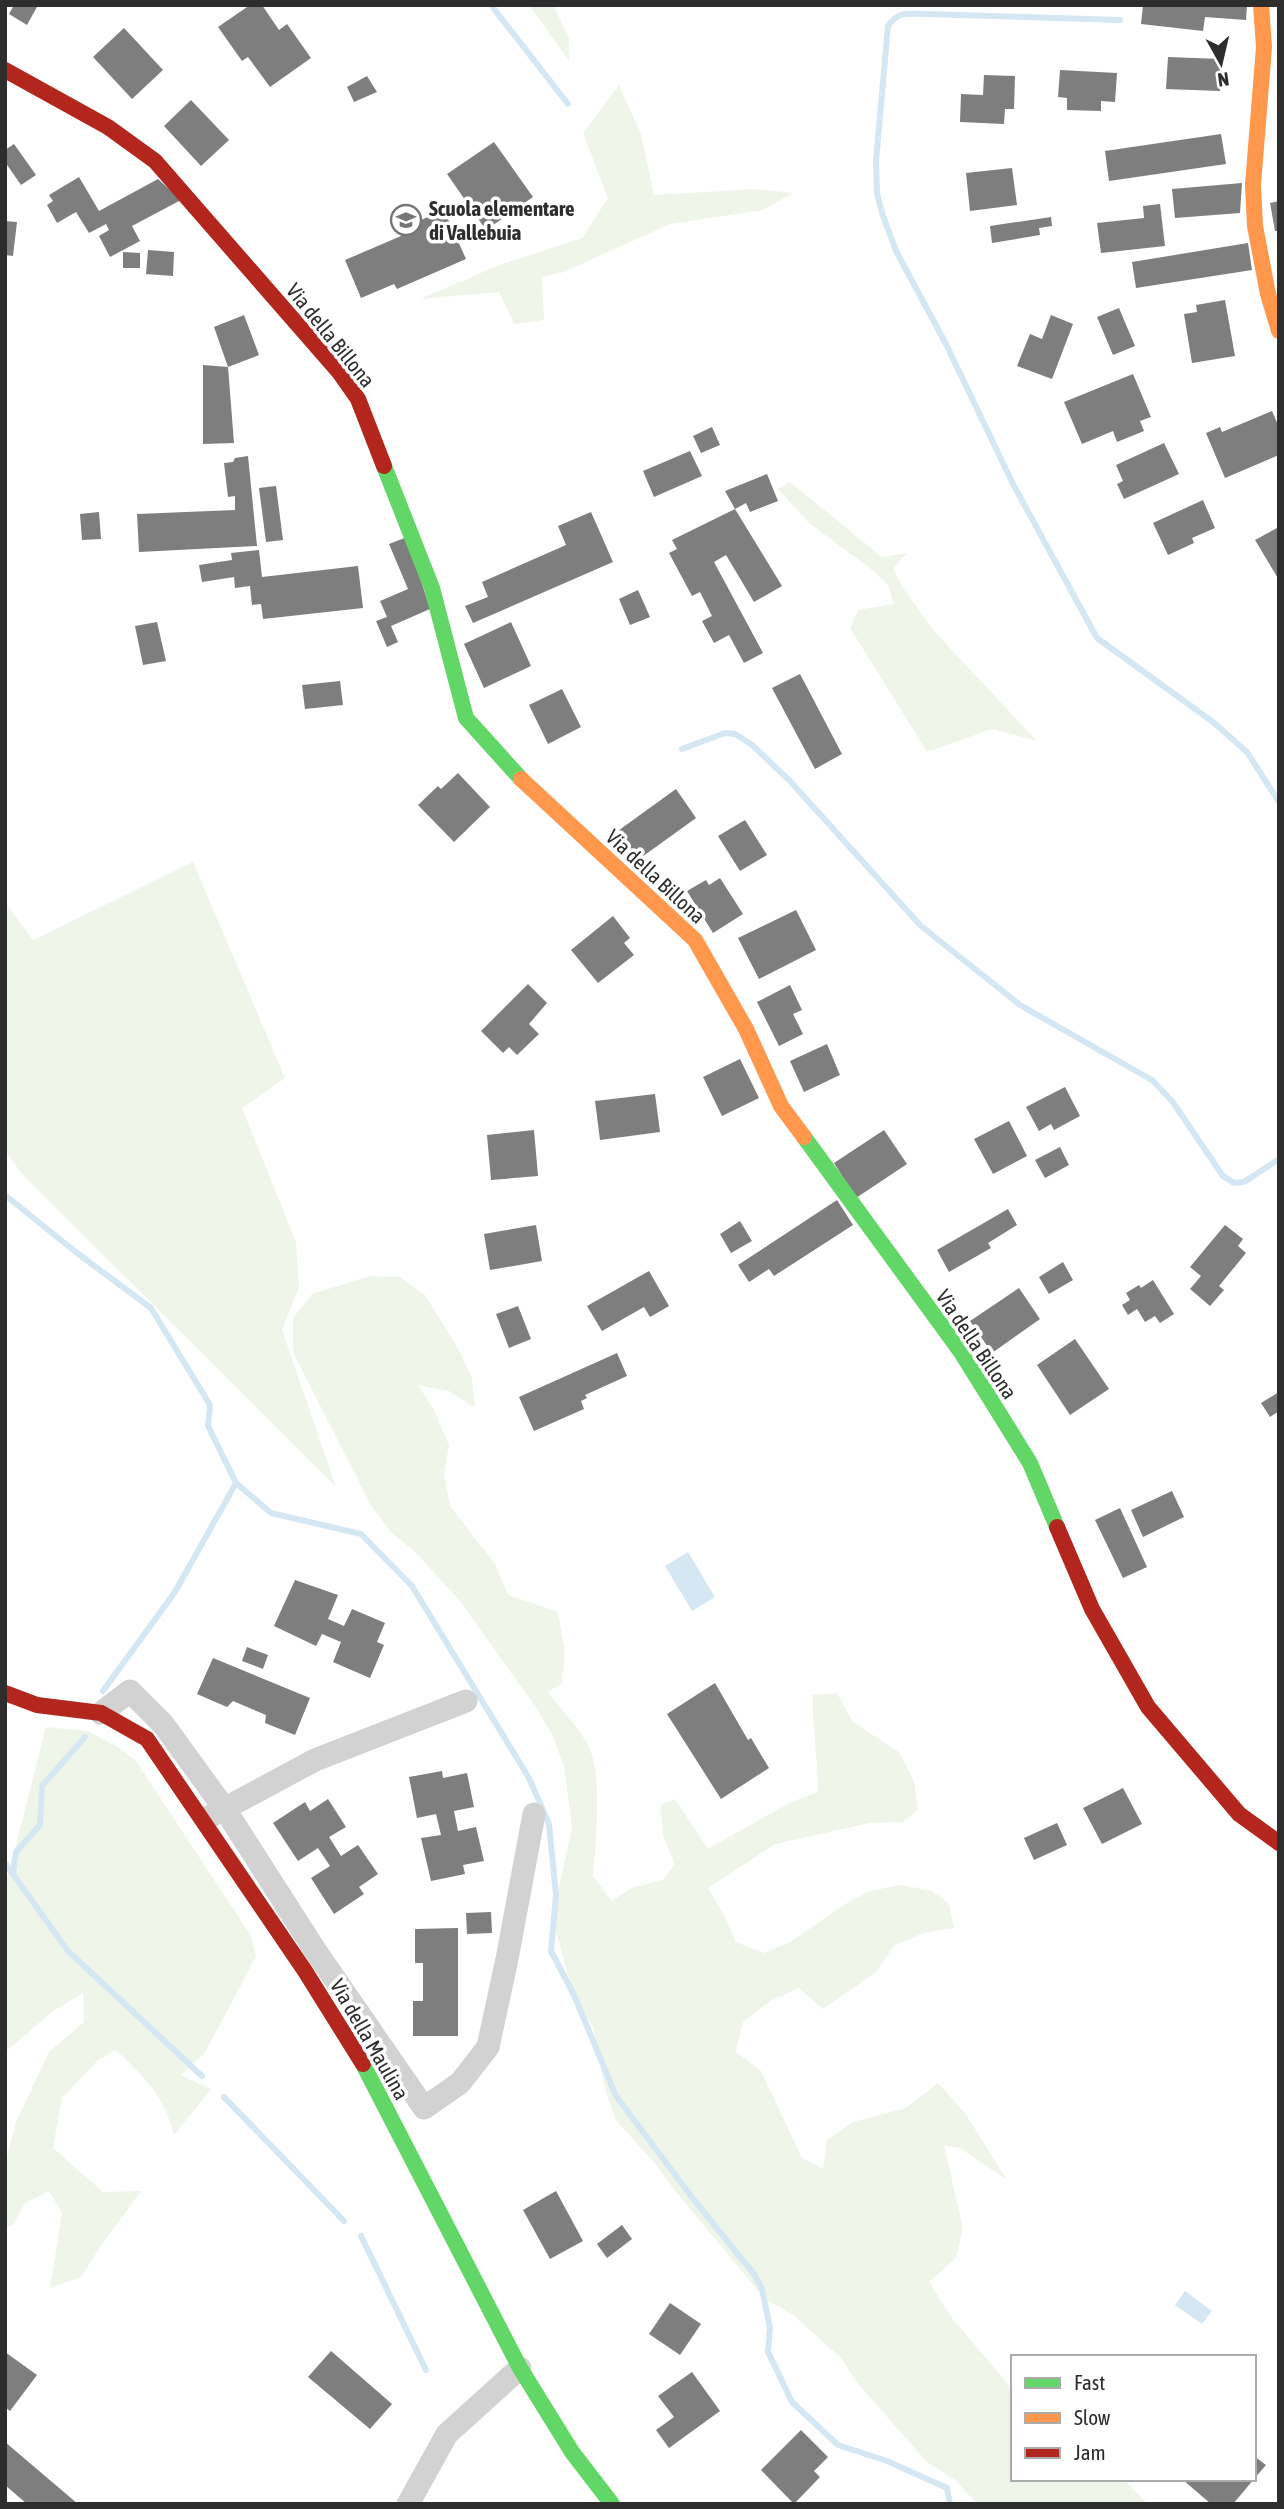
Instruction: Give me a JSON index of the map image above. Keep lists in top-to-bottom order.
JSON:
{
  "streets": {
    "street": ["Via della Billona", "Via della Maulina"]
  },
  "places": {
    "school or university": ["Scuola elementare di Vallebuia"]
  },
  "legend": ["Fast", "Slow", "Jam"],
  "north": "bottom"
}
